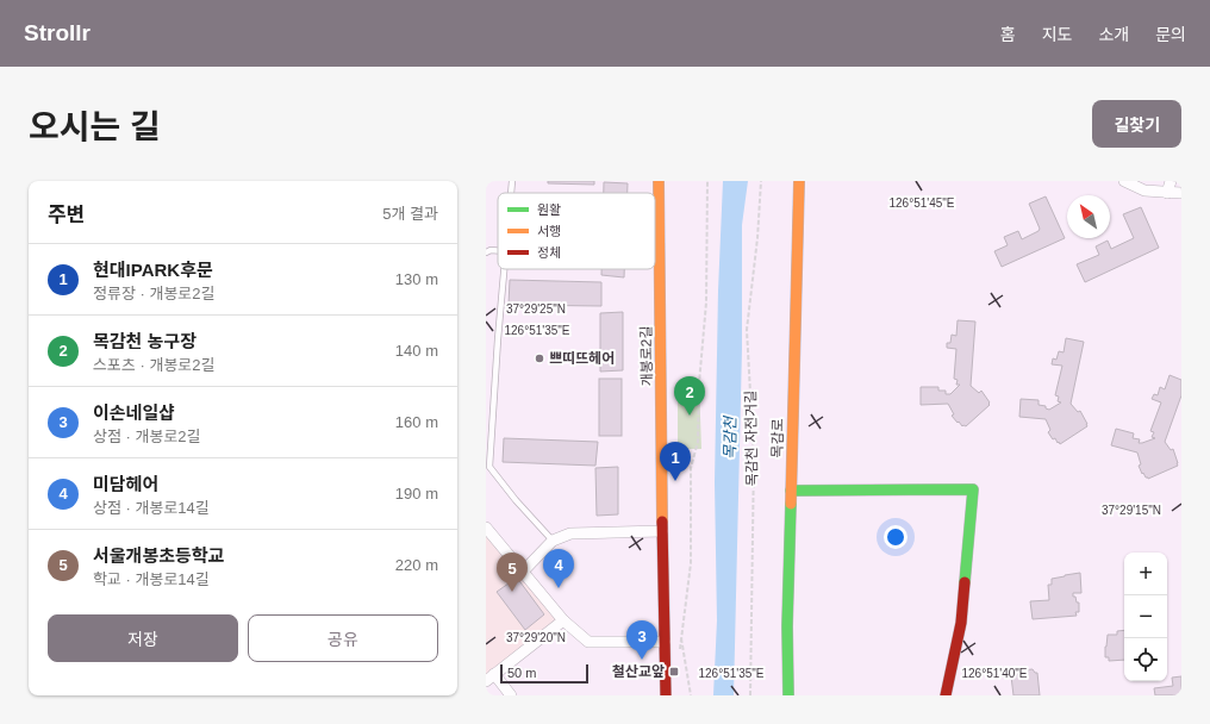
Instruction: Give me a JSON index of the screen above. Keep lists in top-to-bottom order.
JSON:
{
  "streets": {
    "street": ["개봉로2길", "목감로"],
    "path": ["목감천 자전거길"]
  },
  "water": ["목감천"],
  "places": {
    "other": ["쁘띠뜨헤어"],
    "transit": ["철산교앞"]
  },
  "legend": ["원활", "서행", "정체"],
  "scale_bar": "50 m",
  "north": "top left",
  "page": {
    "header": "Strollr",
    "nav": [
      "홈",
      "지도",
      "소개",
      "문의"
    ],
    "title": "오시는 길",
    "buttons": [
      "길찾기",
      ["저장", "공유"]
    ],
    "heading": ["주변", "5개 결과"],
    "list": [
      {
        "mark": "1",
        "name": "현대IPARK후문",
        "note": "정류장 · 개봉로2길",
        "value": "130 m"
      },
      {
        "mark": "2",
        "name": "목감천 농구장",
        "note": "스포츠 · 개봉로2길",
        "value": "140 m"
      },
      {
        "mark": "3",
        "name": "이손네일샵",
        "note": "상점 · 개봉로2길",
        "value": "160 m"
      },
      {
        "mark": "4",
        "name": "미담헤어",
        "note": "상점 · 개봉로14길",
        "value": "190 m"
      },
      {
        "mark": "5",
        "name": "서울개봉초등학교",
        "note": "학교 · 개봉로14길",
        "value": "220 m"
      }
    ],
    "pins": [
      "2",
      "1",
      "4",
      "5",
      "3"
    ],
    "map_buttons": ["+", "−"],
    "scale": "50 m"
  },
  "coordinates": [
    "126°51'45\"E",
    "37°29'25\"N",
    "126°51'35\"E",
    "37°29'15\"N",
    "37°29'20\"N",
    "126°51'40\"E"
  ]
}
